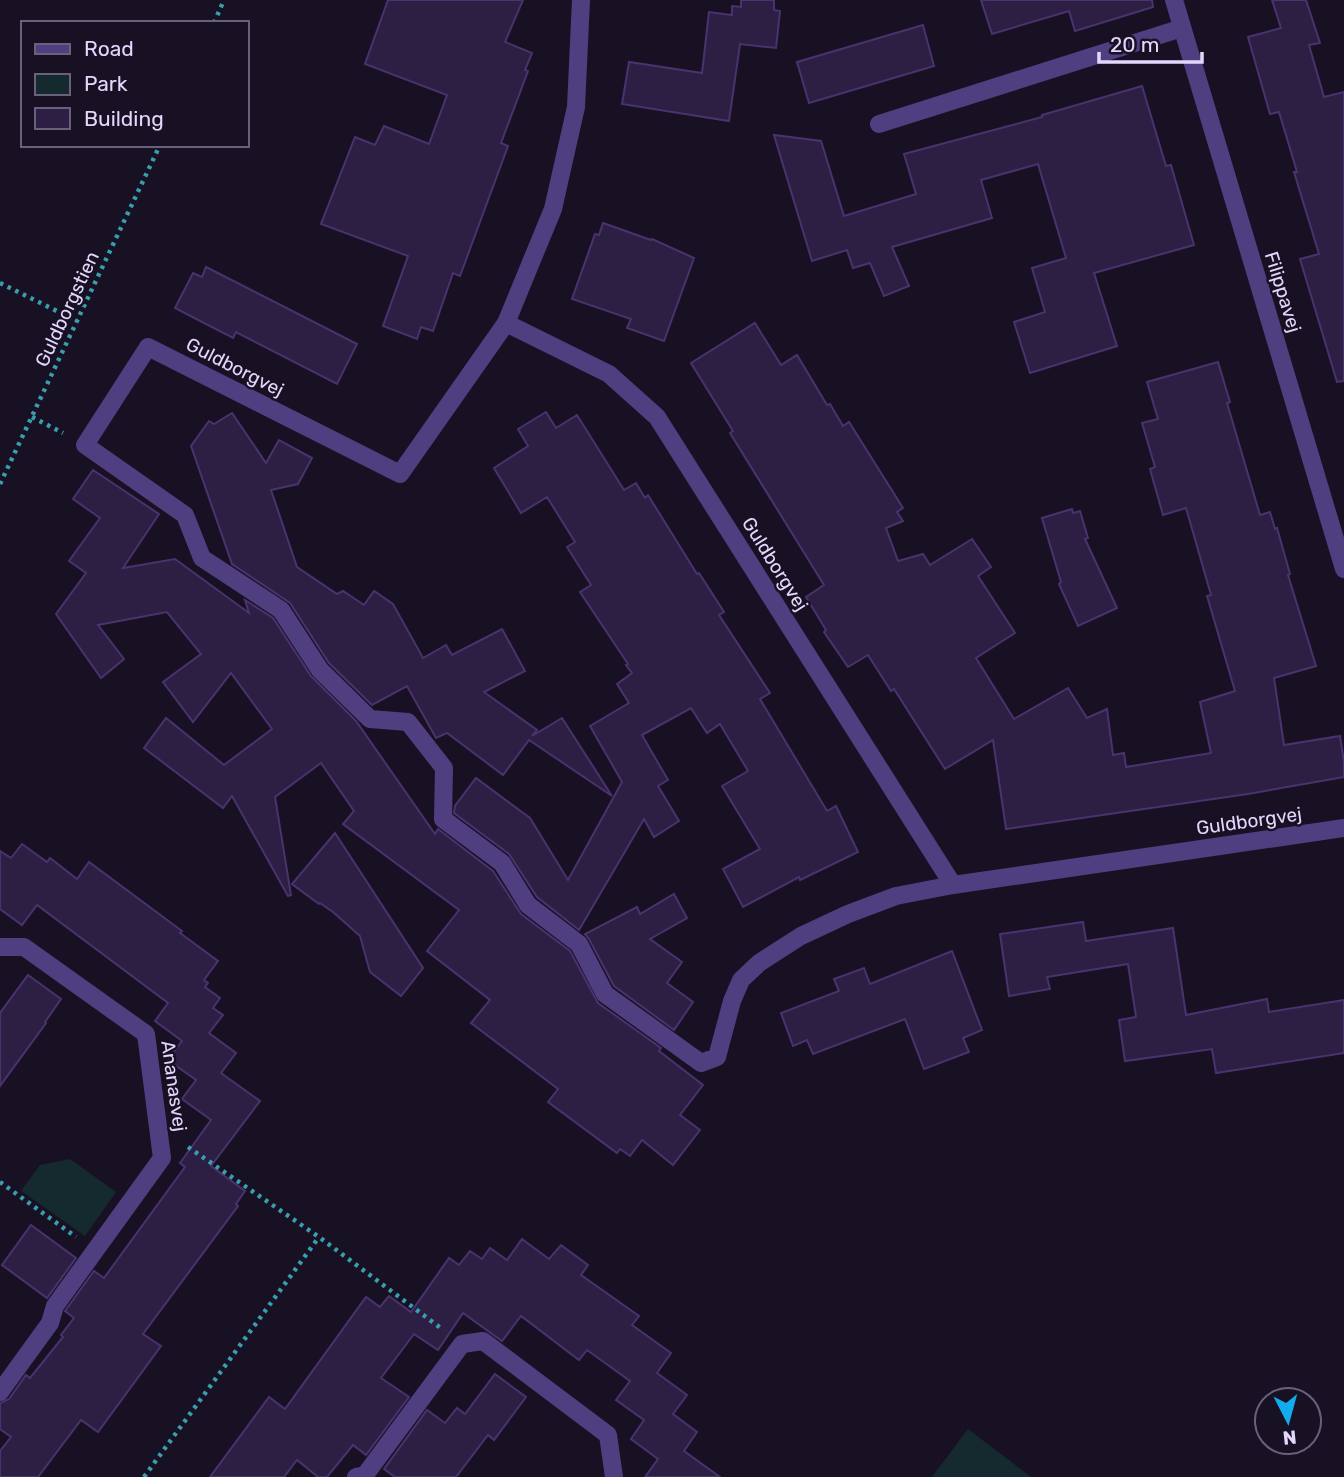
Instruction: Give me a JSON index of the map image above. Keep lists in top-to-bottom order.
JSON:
{
  "streets": {
    "street": ["Filippavej", "Guldborgvej", "Ananasvej"],
    "path": ["Guldborgstien"]
  },
  "legend": ["Road", "Park", "Building"],
  "scale_bar": "20 m",
  "north": "bottom"
}
